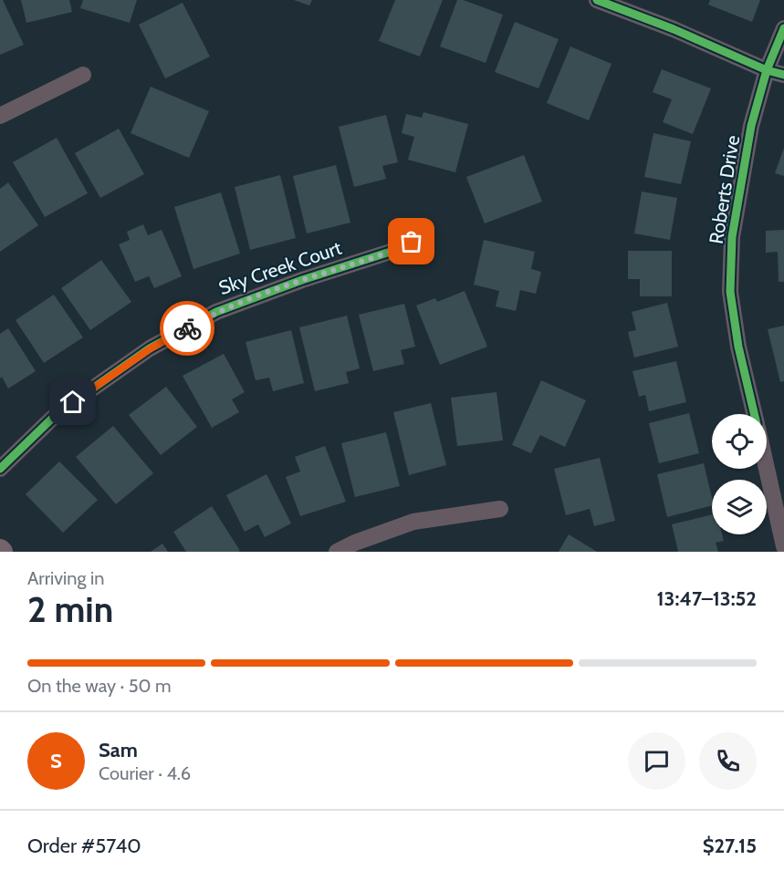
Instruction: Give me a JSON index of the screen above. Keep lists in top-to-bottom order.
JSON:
{
  "streets": {
    "street": ["Roberts Drive", "Sky Creek Court"]
  },
  "page": {
    "heading": ["2 min", "Arriving in", "13:47–13:52"],
    "panel": [
      "Sam",
      "Courier · 4.6",
      "Order #5740",
      "$27.15"
    ],
    "bar": "On the way · 50 m",
    "round": "S"
  }
}
